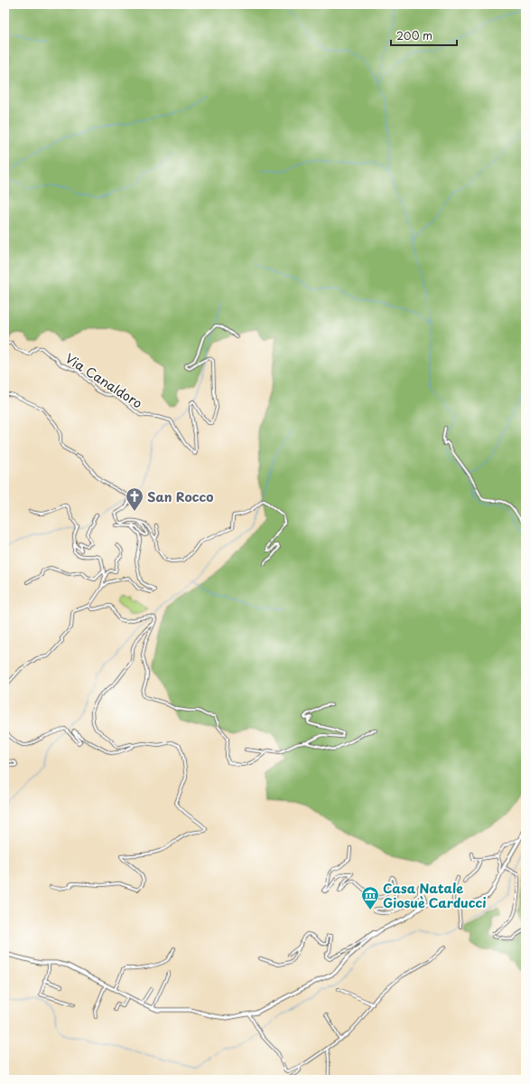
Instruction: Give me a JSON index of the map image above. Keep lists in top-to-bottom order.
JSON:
{
  "streets": {
    "street": ["Via Canaldoro"]
  },
  "places": {
    "church": ["San Rocco"],
    "museum": ["Casa Natale Giosuè Carducci"]
  },
  "scale_bar": "200 m"
}
